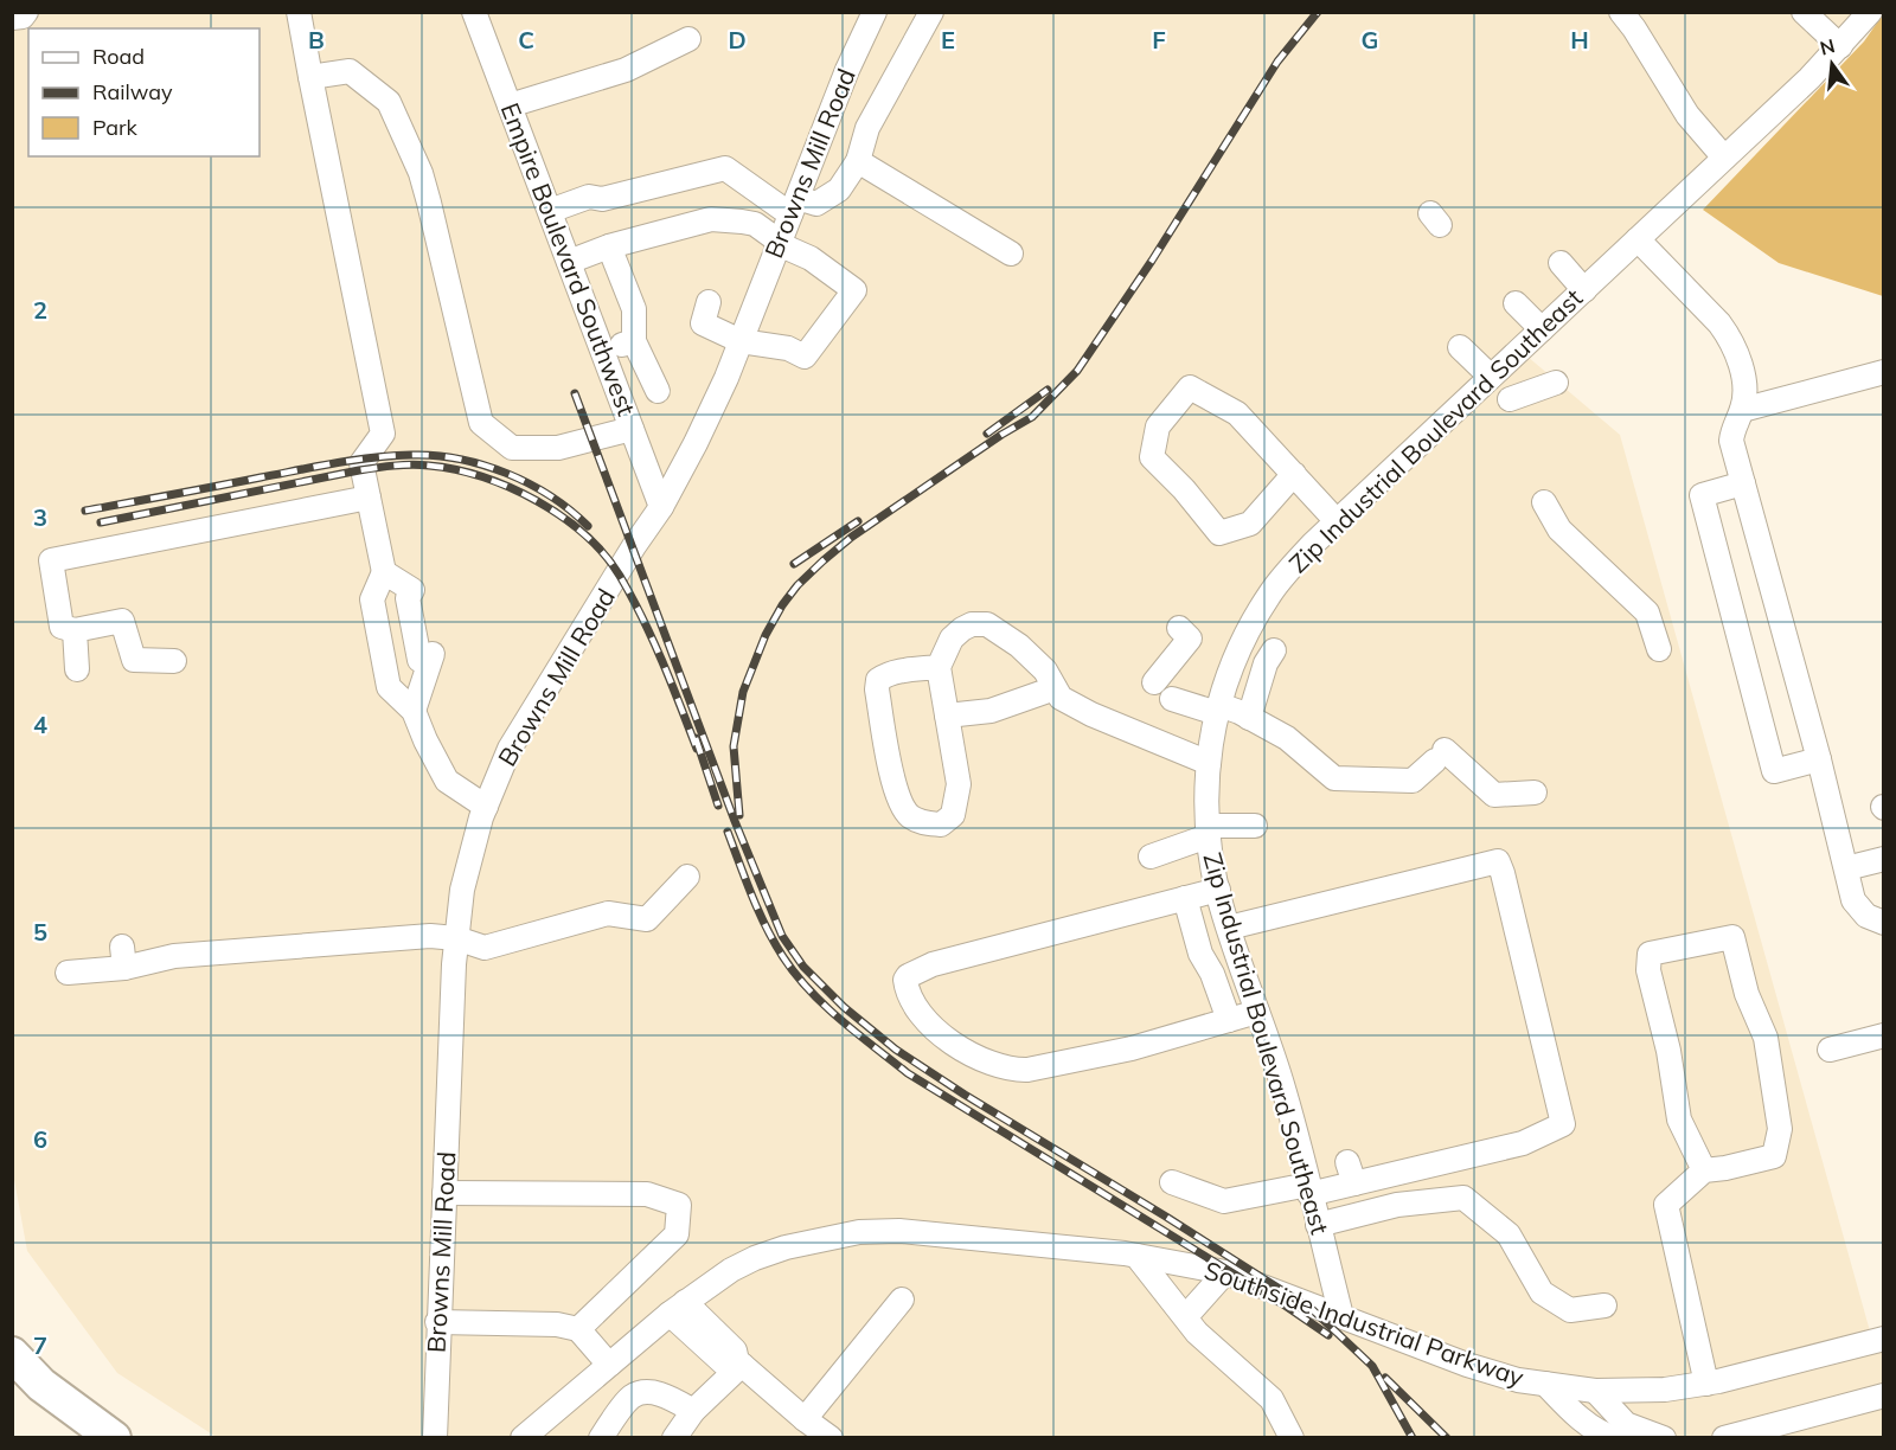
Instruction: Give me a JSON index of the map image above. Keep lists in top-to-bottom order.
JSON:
{
  "streets": {
    "street": [
      "Browns Mill Road",
      "Empire Boulevard Southwest",
      "Zip Industrial Boulevard Southeast",
      "Southside Industrial Parkway"
    ]
  },
  "crossings": [
    ["Browns Mill Road", "Empire Boulevard Southwest"],
    ["Zip Industrial Boulevard Southeast", "Southside Industrial Parkway"]
  ],
  "legend": ["Road", "Railway", "Park"],
  "north": "top",
  "grid": {
    "columns": [
      "B",
      "C",
      "D",
      "E",
      "F",
      "G",
      "H"
    ],
    "rows": [
      "2",
      "3",
      "4",
      "5",
      "6",
      "7"
    ]
  }
}
